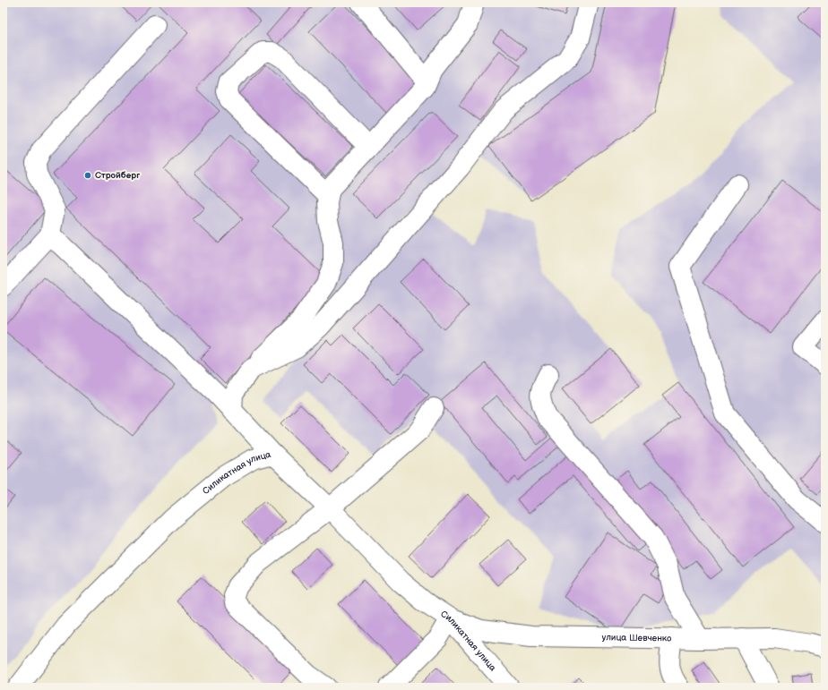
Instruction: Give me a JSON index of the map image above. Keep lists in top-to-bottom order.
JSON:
{
  "streets": {
    "street": ["Силикатная улица", "улица Шевченко"]
  },
  "crossings": [
    ["Силикатная улица", "улица Шевченко"]
  ],
  "places": ["Стройберг"]
}
